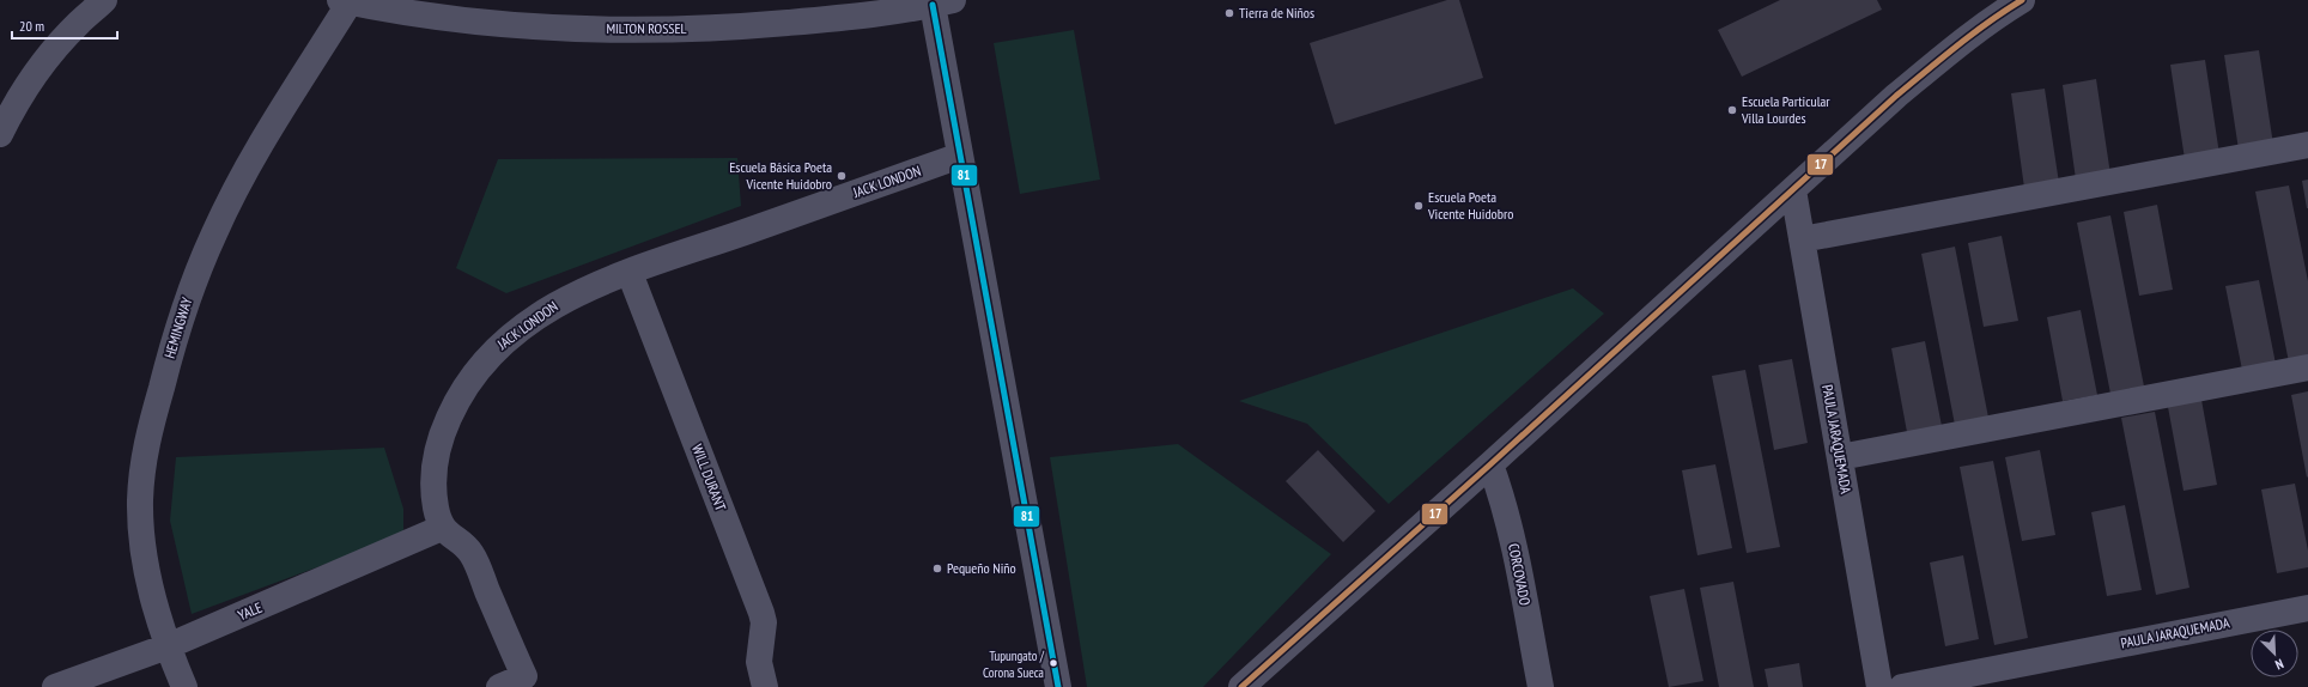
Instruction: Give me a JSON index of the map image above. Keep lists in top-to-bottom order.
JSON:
{
  "streets": {
    "street": [
      "MILTON ROSSEL",
      "JACK LONDON",
      "HEMINGWAY",
      "PAULA JARAQUEMADA",
      "WILL DURANT",
      "CORCOVADO",
      "YALE"
    ]
  },
  "crossings": [
    ["MILTON ROSSEL", "HEMINGWAY"],
    ["JACK LONDON", "WILL DURANT"],
    ["JACK LONDON", "YALE"],
    ["HEMINGWAY", "YALE"]
  ],
  "places": [
    "Tierra de Niños",
    "Escuela Particular Villa Lourdes",
    "Escuela Básica Poeta Vicente Huidobro",
    "Escuela Poeta Vicente Huidobro",
    "Pequeño Niño",
    "Tupungato / Corona Sueca"
  ],
  "lines": ["transit line 17", "transit line 81"],
  "scale_bar": "20 m",
  "north": "bottom right"
}
